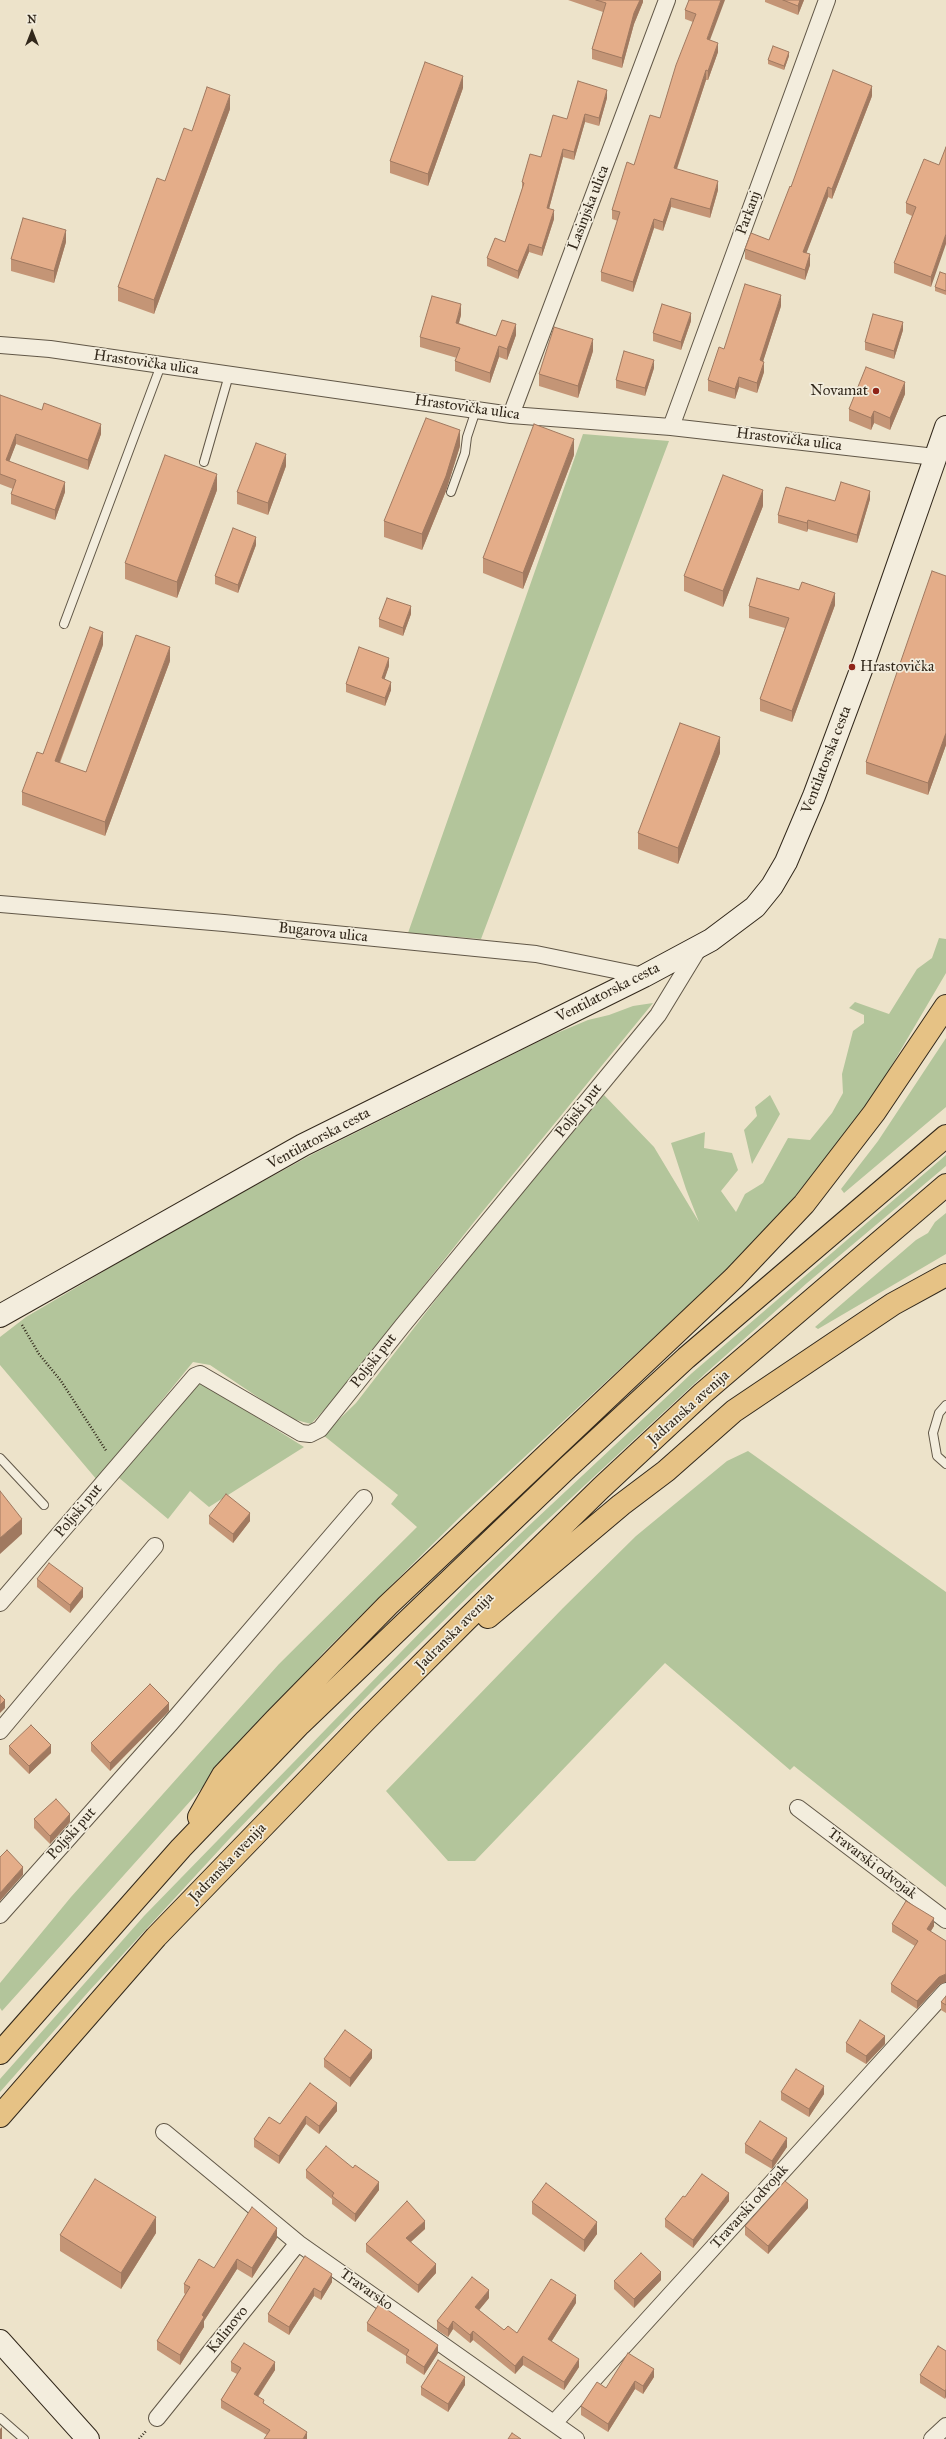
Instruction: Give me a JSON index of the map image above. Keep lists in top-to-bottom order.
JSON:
{
  "streets": {
    "highway": ["Jadranska avenija"],
    "main road": ["Ventilatorska cesta"],
    "street": [
      "Lasinjska ulica",
      "Parkanj",
      "Hrastovička ulica",
      "Bugarova ulica",
      "Poljski put",
      "Travarski odvojak",
      "Travarsko",
      "Kalinovo"
    ]
  },
  "crossings": [
    ["Lasinjska ulica", "Hrastovička ulica"],
    ["Parkanj", "Hrastovička ulica"],
    ["Hrastovička ulica", "Ventilatorska cesta"],
    ["Ventilatorska cesta", "Bugarova ulica"],
    ["Ventilatorska cesta", "Poljski put"],
    ["Travarski odvojak", "Travarsko"],
    ["Travarsko", "Kalinovo"]
  ],
  "places": ["Novamat", "Hrastovička"],
  "north": "top"
}
